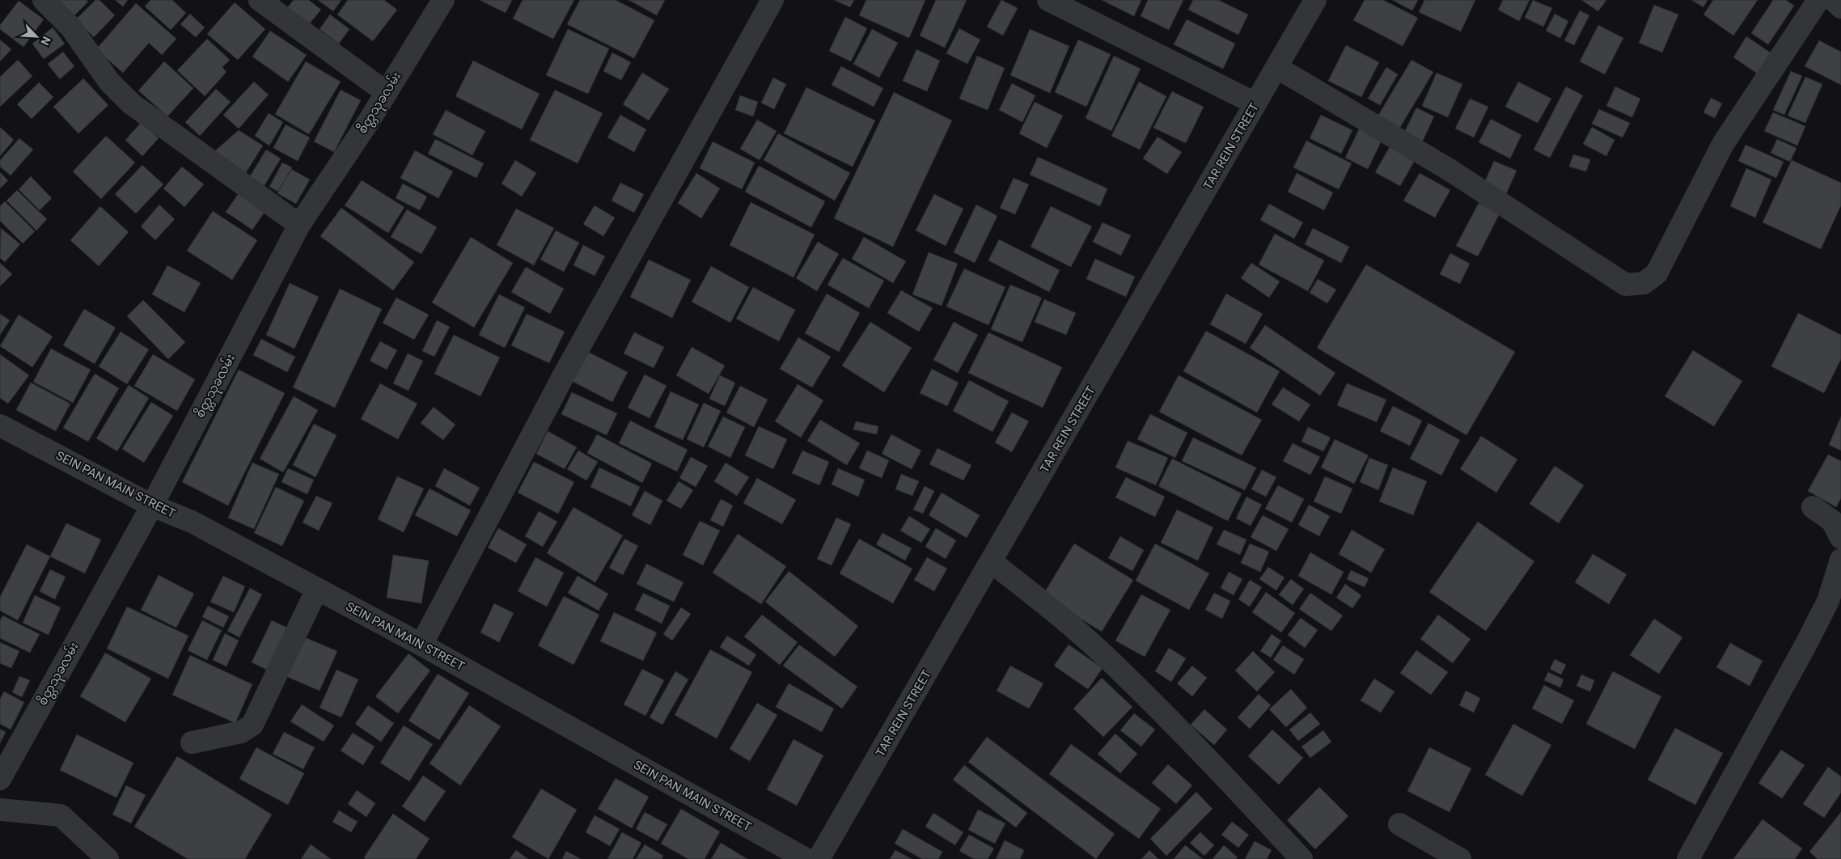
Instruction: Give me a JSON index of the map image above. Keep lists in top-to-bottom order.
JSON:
{
  "streets": {
    "street": ["စိတ္တသုခလမ်း", "TAR REIN STREET", "SEIN PAN MAIN STREET"]
  },
  "crossings": [
    ["စိတ္တသုခလမ်း", "SEIN PAN MAIN STREET"]
  ],
  "north": "bottom right"
}
